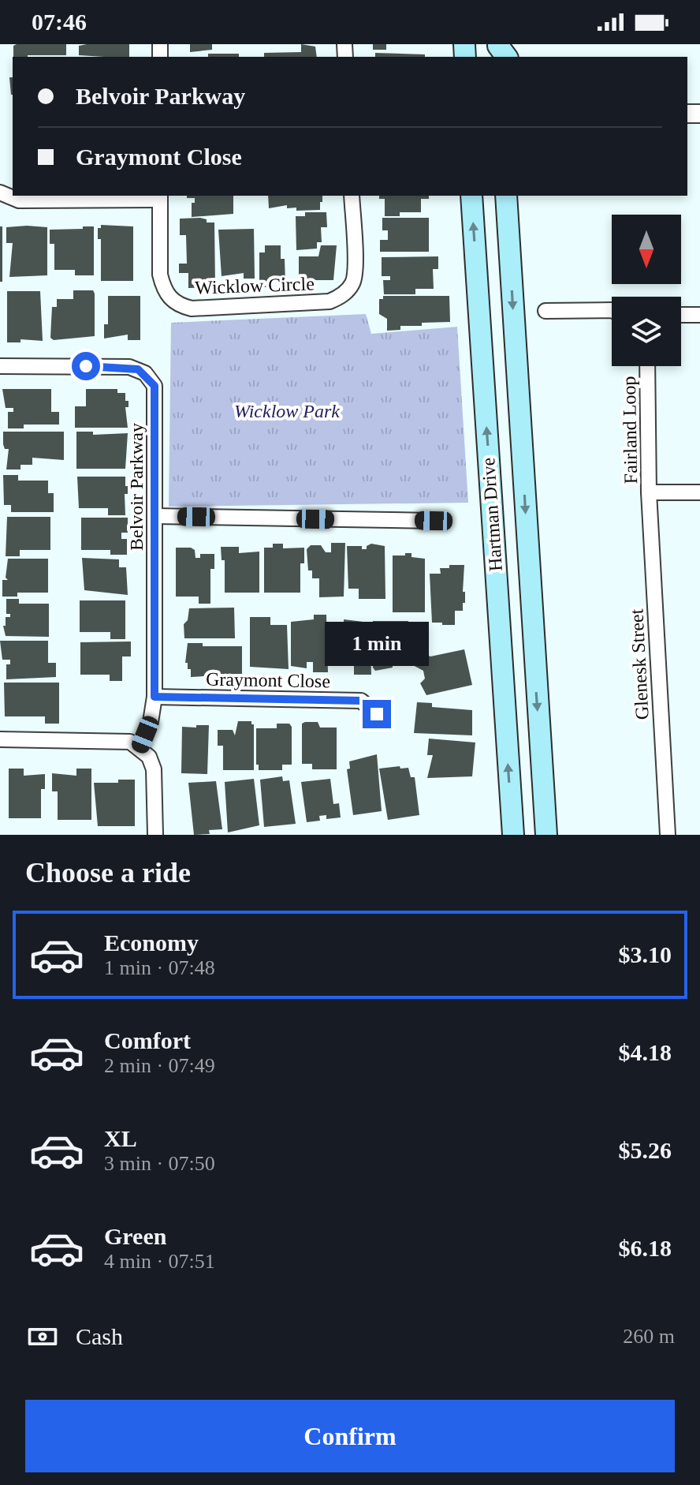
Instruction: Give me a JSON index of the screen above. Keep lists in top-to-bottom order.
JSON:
{
  "streets": {
    "main road": ["Hartman Drive"],
    "street": [
      "Wicklow Circle",
      "Fairland Loop",
      "Belvoir Parkway",
      "Glenesk Street",
      "Graymont Close"
    ]
  },
  "crossings": [
    ["Fairland Loop", "Glenesk Street"],
    ["Belvoir Parkway", "Graymont Close"]
  ],
  "parks": ["Wicklow Park"],
  "north": "bottom",
  "page": {
    "status": "07:46",
    "banner": ["Belvoir Parkway", "Graymont Close"],
    "bubble": "1 min",
    "heading": "Choose a ride",
    "list": [
      {
        "name": "Economy",
        "note": "1 min · 07:48",
        "value": "$3.10"
      },
      {
        "name": "Comfort",
        "note": "2 min · 07:49",
        "value": "$4.18"
      },
      {
        "name": "XL",
        "note": "3 min · 07:50",
        "value": "$5.26"
      },
      {
        "name": "Green",
        "note": "4 min · 07:51",
        "value": "$6.18"
      }
    ],
    "pay": ["Cash", "260 m"],
    "buttons": "Confirm"
  }
}
